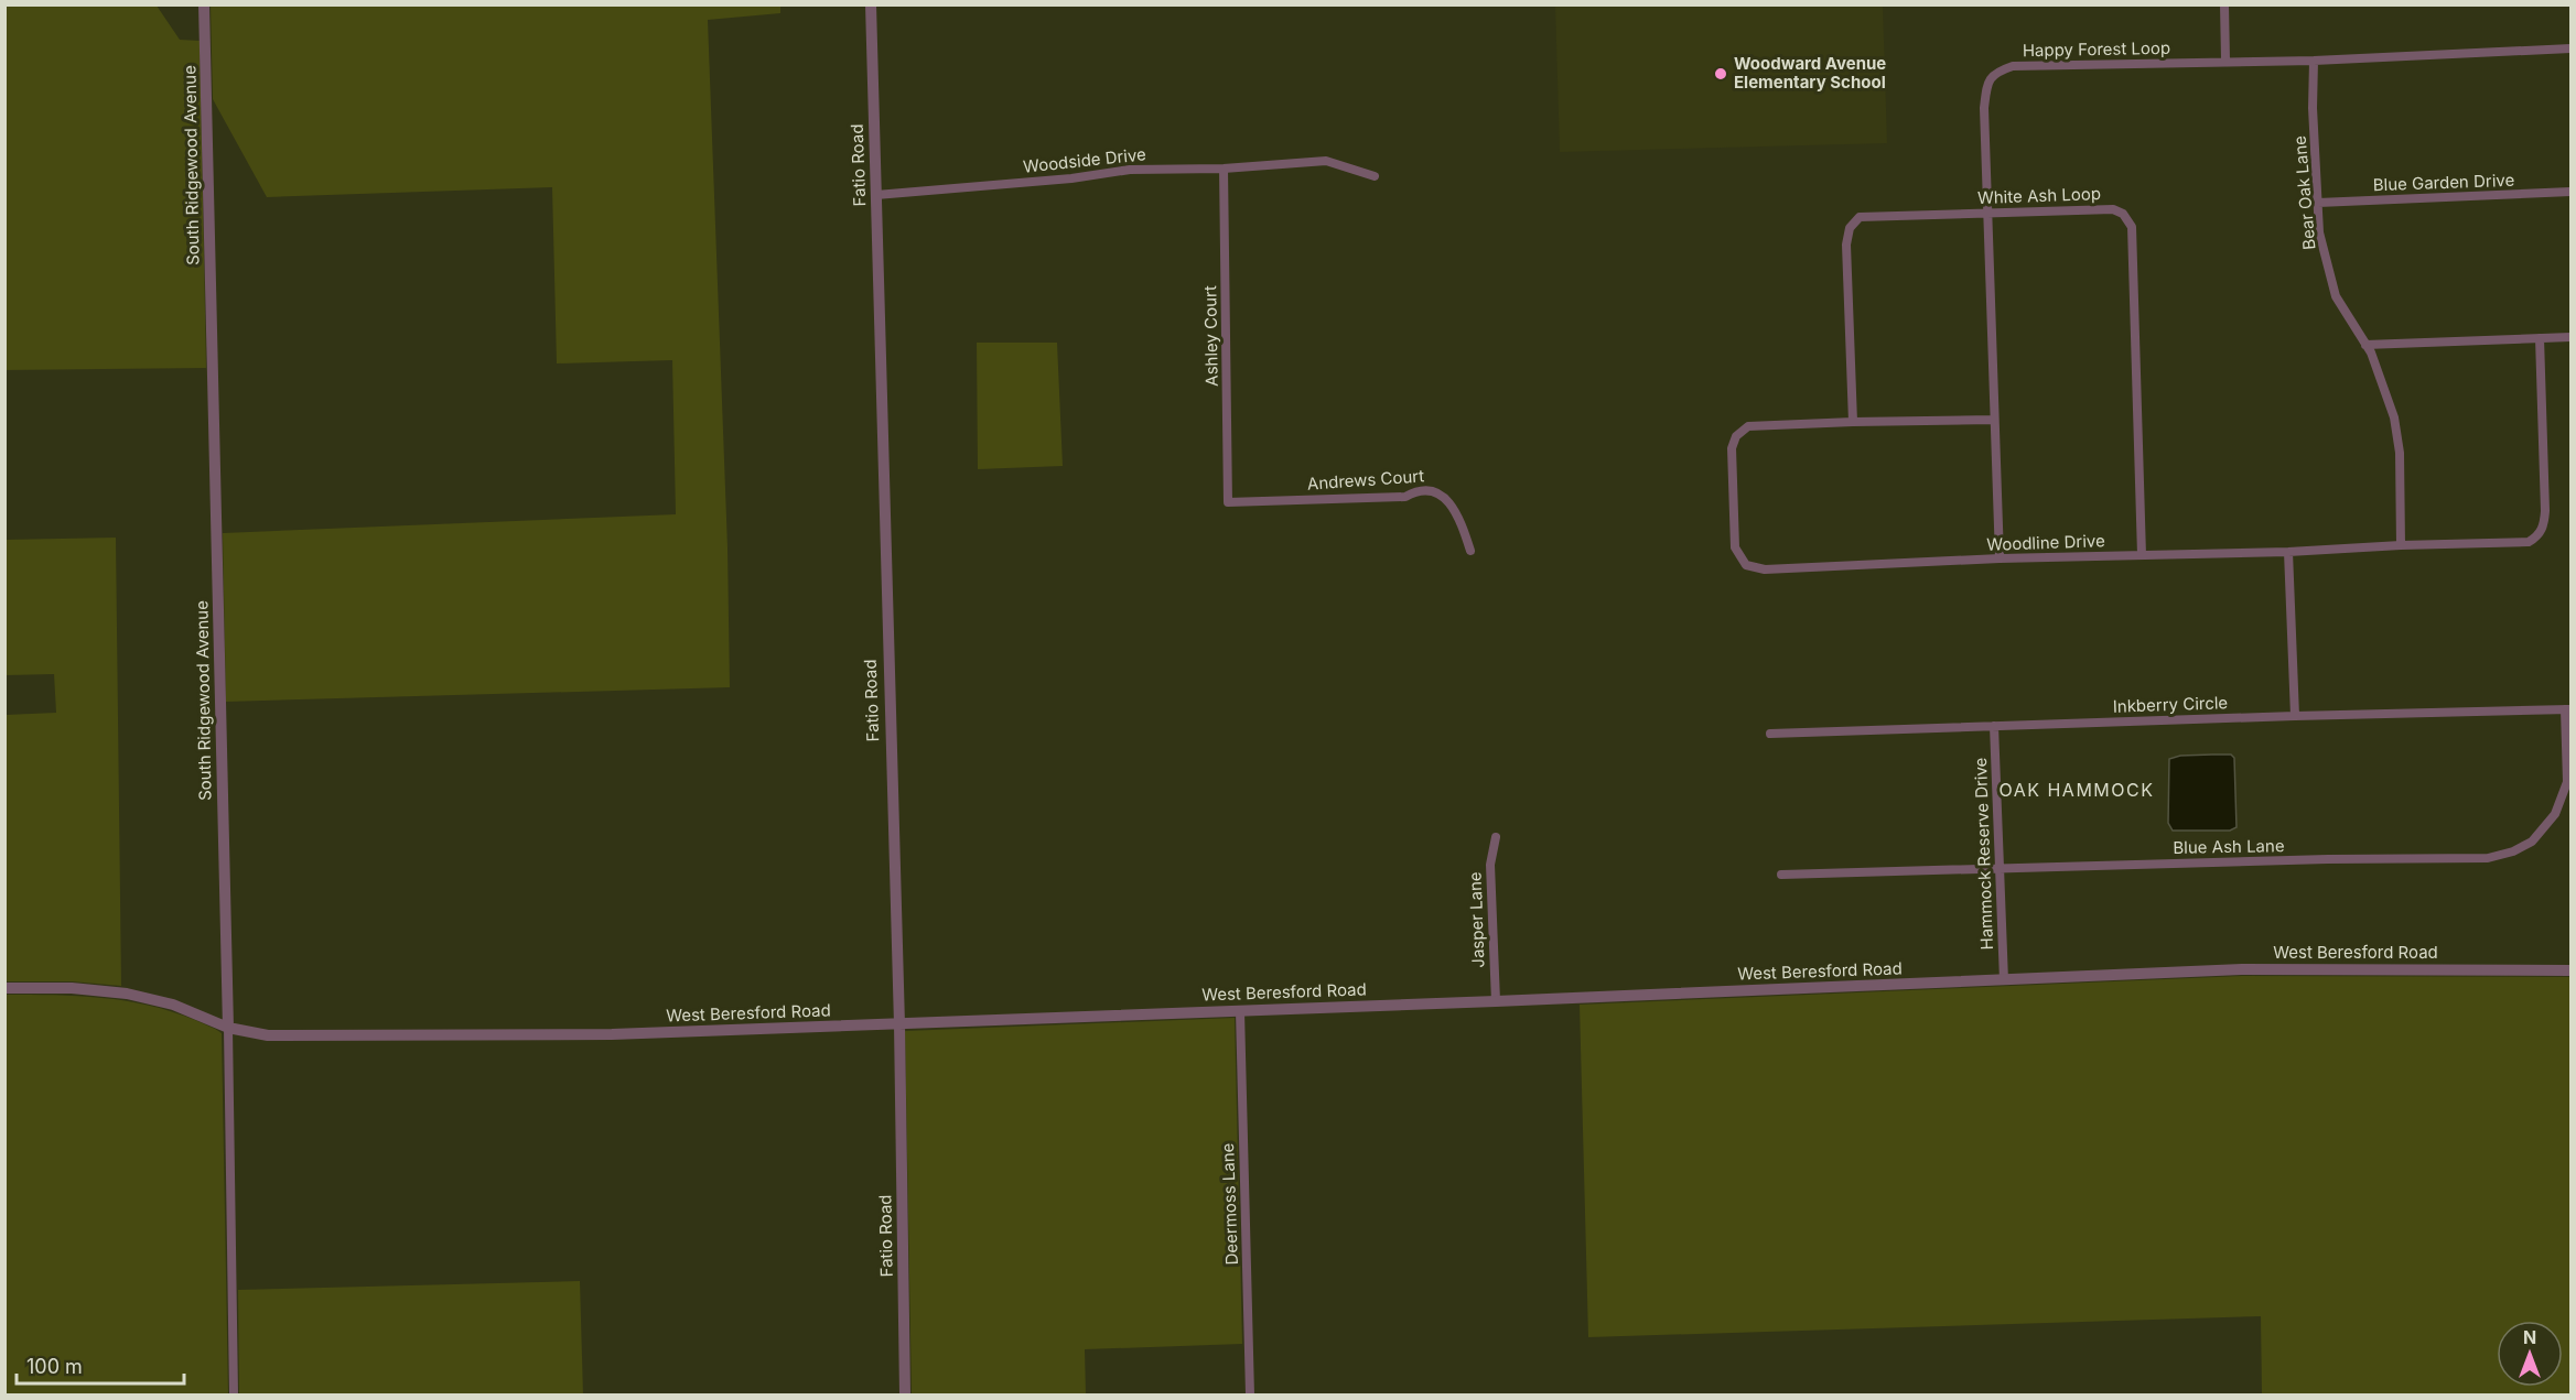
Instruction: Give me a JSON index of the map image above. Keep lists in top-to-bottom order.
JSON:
{
  "streets": {
    "street": [
      "Happy Forest Loop",
      "Woodside Drive",
      "South Ridgewood Avenue",
      "Fatio Road",
      "Blue Garden Drive",
      "Bear Oak Lane",
      "White Ash Loop",
      "Ashley Court",
      "Andrews Court",
      "Woodline Drive",
      "Inkberry Circle",
      "Blue Ash Lane",
      "Hammock Reserve Drive",
      "Jasper Lane",
      "West Beresford Road",
      "Deermoss Lane"
    ]
  },
  "crossings": [
    ["Happy Forest Loop", "Bear Oak Lane"],
    ["Happy Forest Loop", "White Ash Loop"],
    ["Happy Forest Loop", "Woodline Drive"],
    ["Woodside Drive", "Fatio Road"],
    ["Woodside Drive", "Ashley Court"],
    ["South Ridgewood Avenue", "West Beresford Road"],
    ["Fatio Road", "West Beresford Road"],
    ["Blue Garden Drive", "Bear Oak Lane"],
    ["Bear Oak Lane", "Woodline Drive"],
    ["White Ash Loop", "Woodline Drive"],
    ["Ashley Court", "Andrews Court"],
    ["Inkberry Circle", "Blue Ash Lane"],
    ["Inkberry Circle", "Hammock Reserve Drive"],
    ["Blue Ash Lane", "Hammock Reserve Drive"],
    ["Hammock Reserve Drive", "West Beresford Road"],
    ["Jasper Lane", "West Beresford Road"],
    ["West Beresford Road", "Deermoss Lane"]
  ],
  "districts": ["OAK HAMMOCK"],
  "places": ["Woodward Avenue Elementary School"],
  "scale_bar": "100 m",
  "north": "top"
}
